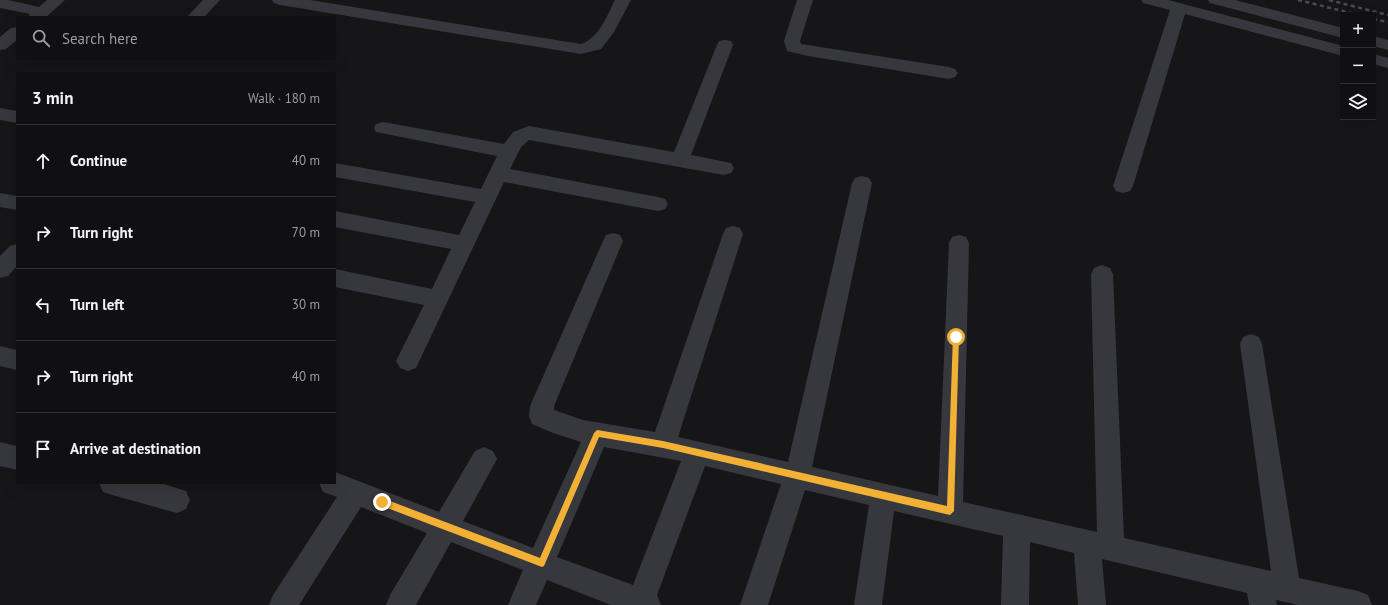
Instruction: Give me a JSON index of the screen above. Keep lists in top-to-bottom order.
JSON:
{
  "page": {
    "map_buttons": ["+", "−"],
    "search": "Search here",
    "heading": ["3 min", "Walk · 180 m"],
    "list": [
      ["Continue", "40 m"],
      ["Turn right", "70 m"],
      ["Turn left", "30 m"],
      ["Turn right", "40 m"],
      "Arrive at destination"
    ]
  }
}
